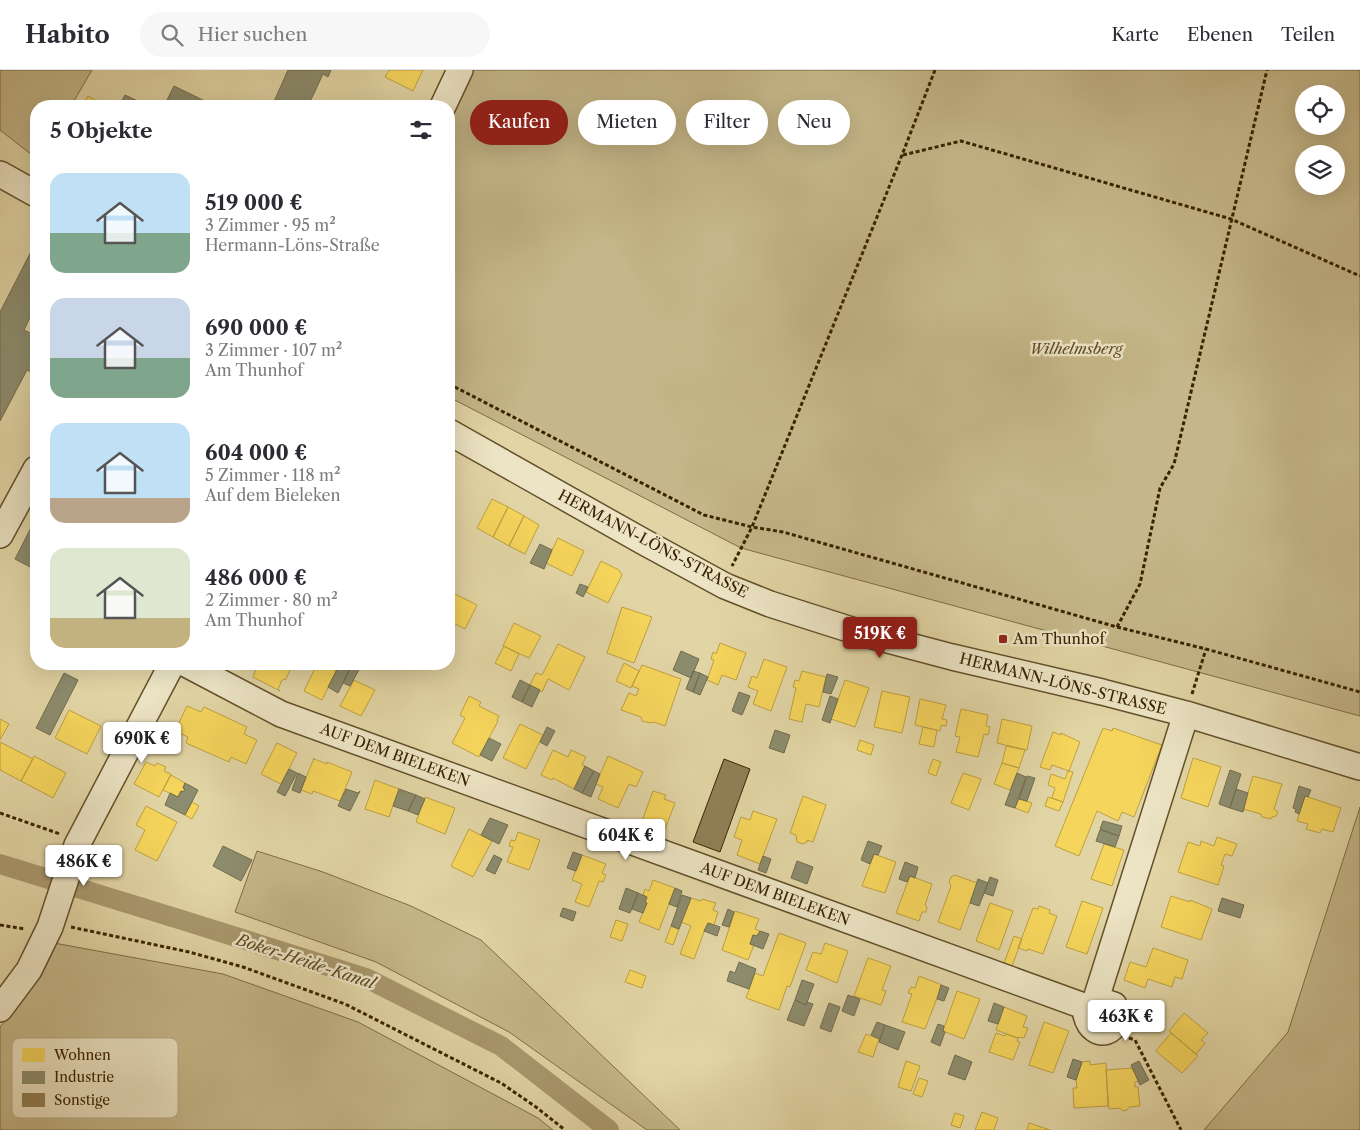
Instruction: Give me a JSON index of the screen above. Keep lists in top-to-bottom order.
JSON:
{
  "streets": {
    "street": ["HERMANN-LÖNS-STRASSE", "AUF DEM BIELEKEN"]
  },
  "water": ["Boker-Heide-Kanal"],
  "parks": ["Wilhelmsberg"],
  "places": {
    "transit": ["Am Thunhof"]
  },
  "legend": ["Wohnen", "Industrie", "Sonstige"],
  "page": {
    "header": "Habito",
    "search": "Hier suchen",
    "nav": ["Karte", "Ebenen", "Teilen"],
    "chip": [
      "Kaufen",
      "Mieten",
      "Filter",
      "Neu"
    ],
    "heading": "5 Objekte",
    "list": [
      {
        "name": "519 000 €",
        "note": "3 Zimmer · 95 m² · Hermann-Löns-Straße"
      },
      {
        "name": "690 000 €",
        "note": "3 Zimmer · 107 m² · Am Thunhof"
      },
      {
        "name": "604 000 €",
        "note": "5 Zimmer · 118 m² · Auf dem Bieleken"
      },
      {
        "name": "486 000 €",
        "note": "2 Zimmer · 80 m² · Am Thunhof"
      }
    ],
    "price": [
      "519K €",
      "690K €",
      "604K €",
      "486K €",
      "463K €"
    ]
  }
}
